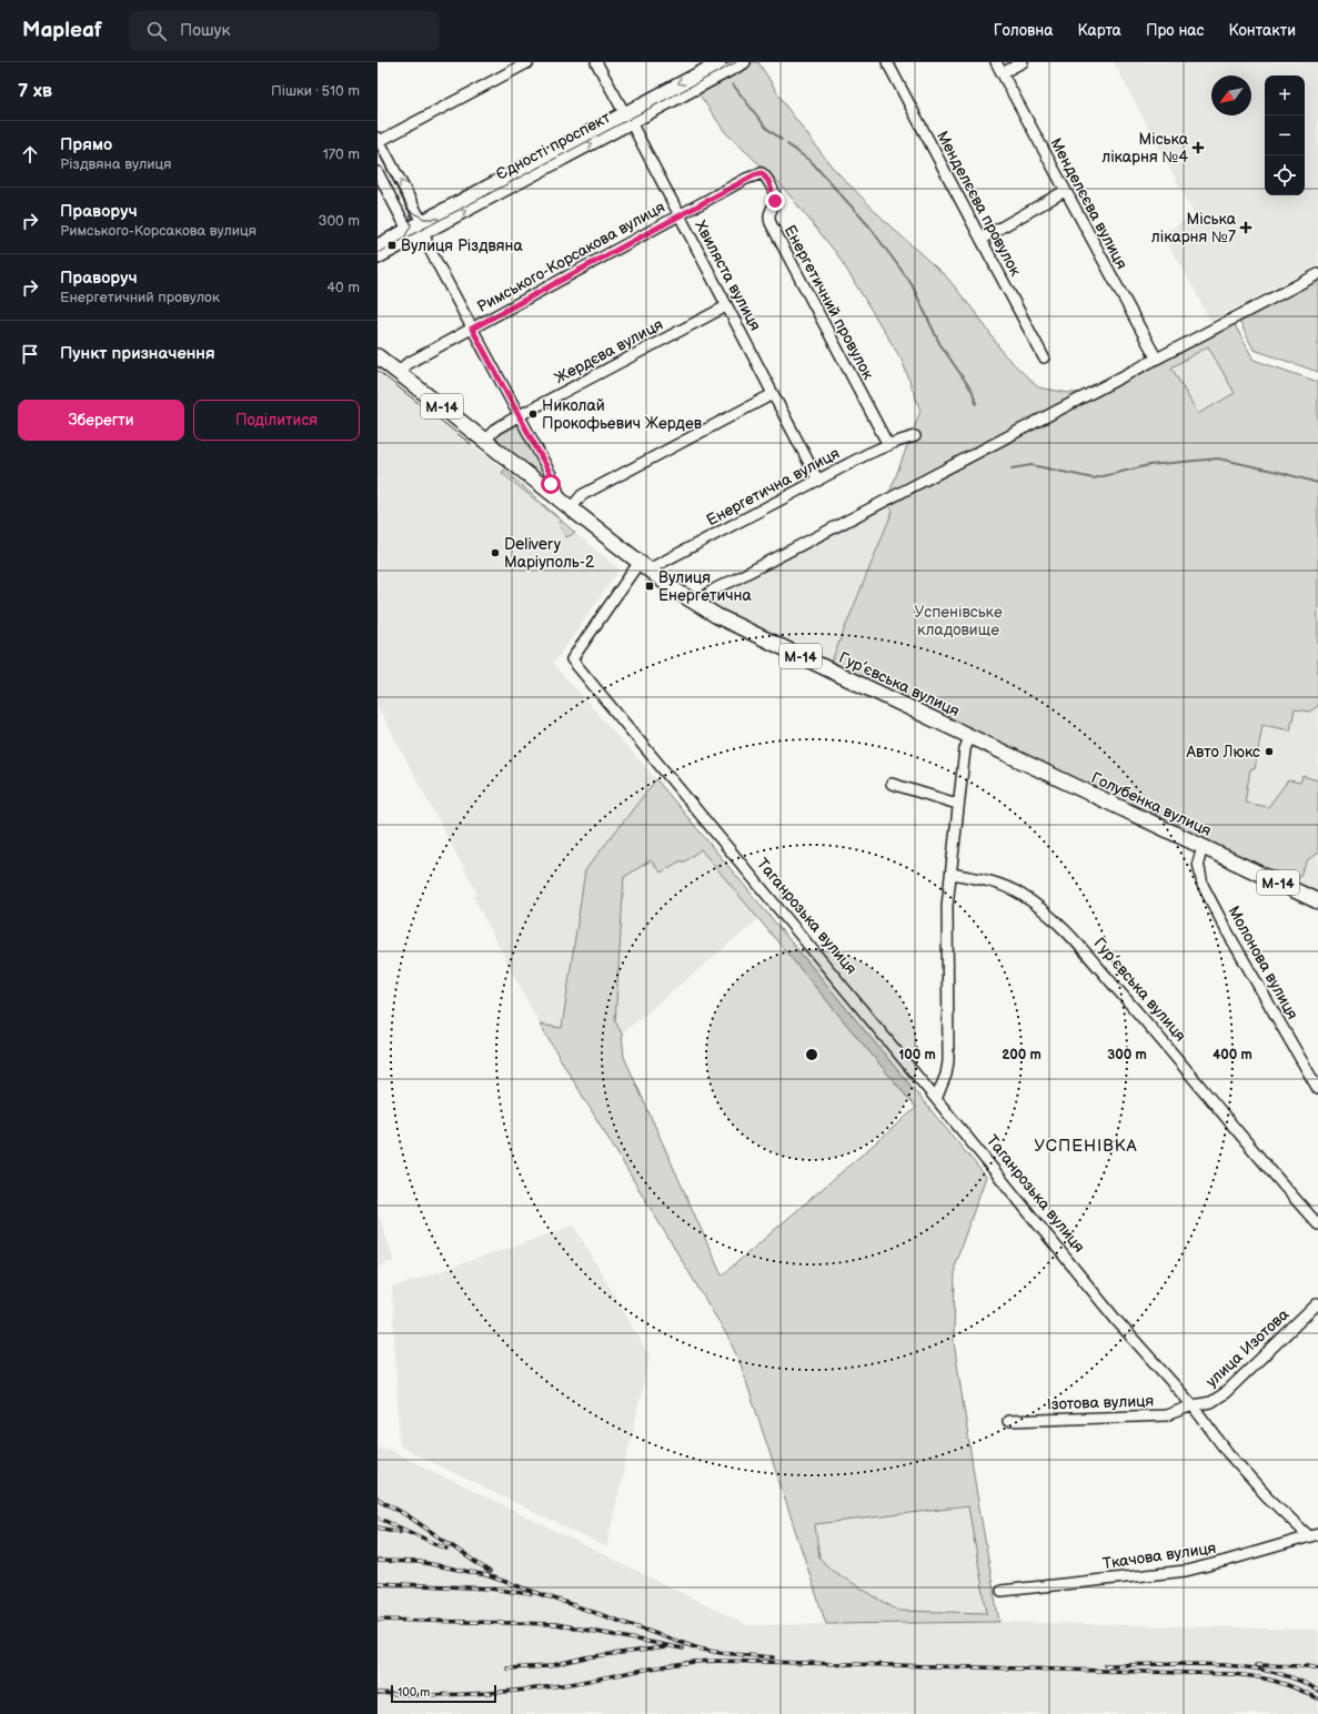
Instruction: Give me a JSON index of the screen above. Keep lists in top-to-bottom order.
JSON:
{
  "streets": {
    "highway": ["М-14", "Гур’євська вулиця", "Голубенка вулиця"],
    "main road": ["Єдності проспект"],
    "street": [
      "Менделєєва провулок",
      "Менделєєва вулиця",
      "Римського-Корсакова вулиця",
      "Хвиляста вулиця",
      "Енергетичний провулок",
      "Жердєва вулиця",
      "Енергетична вулиця",
      "Таганрозька вулиця",
      "Молонова вулиця",
      "улица Изотова",
      "Ізотова вулиця",
      "Ткачова вулиця"
    ]
  },
  "crossings": [
    ["Єдності проспект", "Хвиляста вулиця"],
    ["Римського-Корсакова вулиця", "Хвиляста вулиця"],
    ["Римського-Корсакова вулиця", "Енергетичний провулок"],
    ["Римського-Корсакова вулиця", "М-14"],
    ["Хвиляста вулиця", "Жердєва вулиця"],
    ["Хвиляста вулиця", "Енергетична вулиця"],
    ["Енергетичний провулок", "Енергетична вулиця"],
    ["Жердєва вулиця", "М-14"],
    ["М-14", "Енергетична вулиця"],
    ["М-14", "Гур’євська вулиця"],
    ["М-14", "Таганрозька вулиця"],
    ["Енергетична вулиця", "Гур’євська вулиця"],
    ["Енергетична вулиця", "Таганрозька вулиця"],
    ["Гур’євська вулиця", "Голубенка вулиця"],
    ["Гур’євська вулиця", "Таганрозька вулиця"],
    ["Голубенка вулиця", "Молонова вулиця"],
    ["Таганрозька вулиця", "улица Изотова"],
    ["Таганрозька вулиця", "Ізотова вулиця"],
    ["Таганрозька вулиця", "Ткачова вулиця"],
    ["улица Изотова", "Ізотова вулиця"]
  ],
  "districts": ["УСПЕНІВКА"],
  "parks": ["Успенівське кладовище"],
  "places": {
    "health": ["Міська лікарня №4", "Міська лікарня №7"],
    "transit": ["Вулиця Різдвяна", "Вулиця Енергетична"],
    "other": ["Николай Прокофьевич Жердев", "Delivery Марiуполь-2", "Авто Люкс"]
  },
  "scale_bar": "100 m",
  "north": "bottom left",
  "page": {
    "header": "Mapleaf",
    "search": "Пошук",
    "nav": [
      "Головна",
      "Карта",
      "Про нас",
      "Контакти"
    ],
    "heading": ["7 хв", "Пішки · 510 m"],
    "map_buttons": ["+", "−"],
    "list": [
      ["Прямо", "Різдвяна вулиця", "170 m"],
      ["Праворуч", "Римського-Корсакова вулиця", "300 m"],
      ["Праворуч", "Енергетичний провулок", "40 m"],
      "Пункт призначення"
    ],
    "buttons": ["Зберегти", "Поділитися"],
    "scale": "100 m"
  },
  "rings": [
    "100 m",
    "200 m",
    "300 m",
    "400 m"
  ]
}
